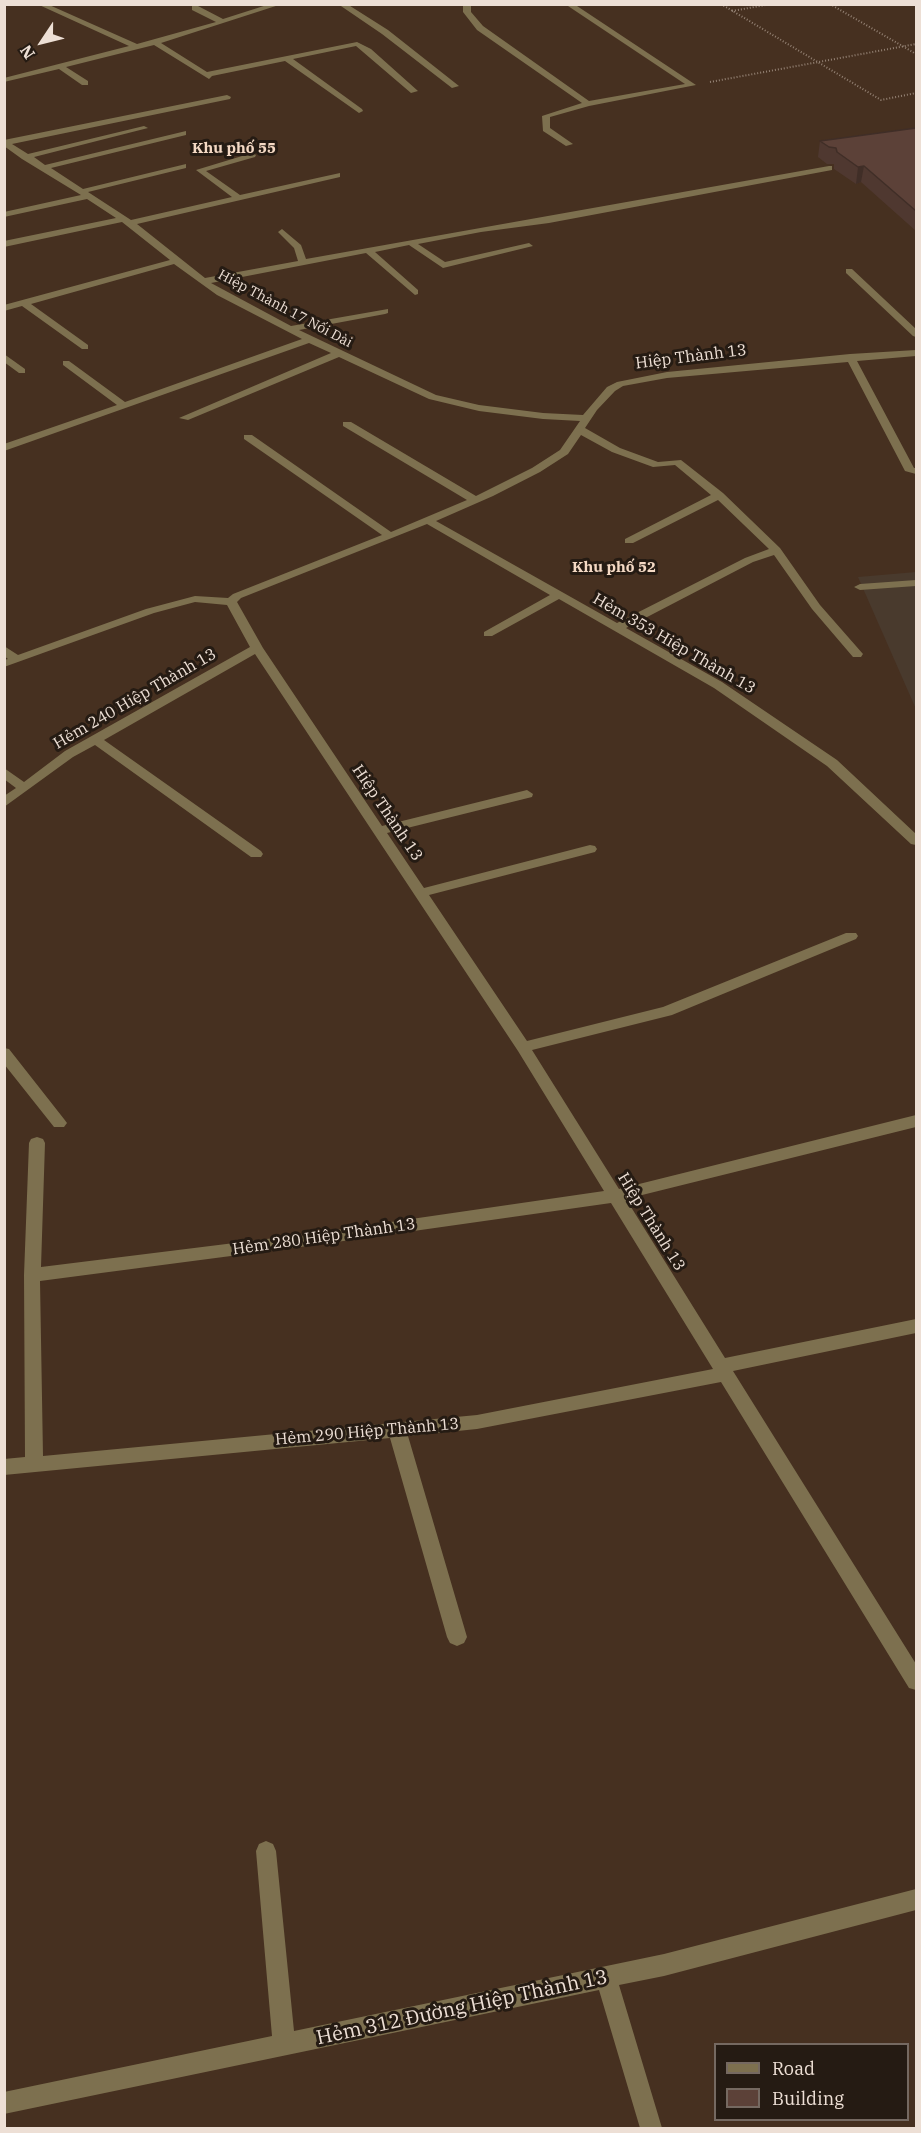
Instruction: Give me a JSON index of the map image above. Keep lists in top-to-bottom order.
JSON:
{
  "streets": {
    "street": [
      "Hiệp Thành 17 Nối Dài",
      "Hiệp Thành 13",
      "Hẻm 353 Hiệp Thành 13",
      "Hẻm 240 Hiệp Thành 13",
      "Hẻm 280 Hiệp Thành 13",
      "Hẻm 290 Hiệp Thành 13",
      "Hẻm 312 Đường Hiệp Thành 13"
    ]
  },
  "crossings": [
    ["Hiệp Thành 17 Nối Dài", "Hiệp Thành 13"],
    ["Hiệp Thành 13", "Hẻm 353 Hiệp Thành 13"],
    ["Hiệp Thành 13", "Hẻm 240 Hiệp Thành 13"],
    ["Hiệp Thành 13", "Hẻm 280 Hiệp Thành 13"],
    ["Hiệp Thành 13", "Hẻm 290 Hiệp Thành 13"]
  ],
  "districts": ["Khu phố 55", "Khu phố 52"],
  "legend": ["Road", "Building"],
  "north": "bottom left"
}
